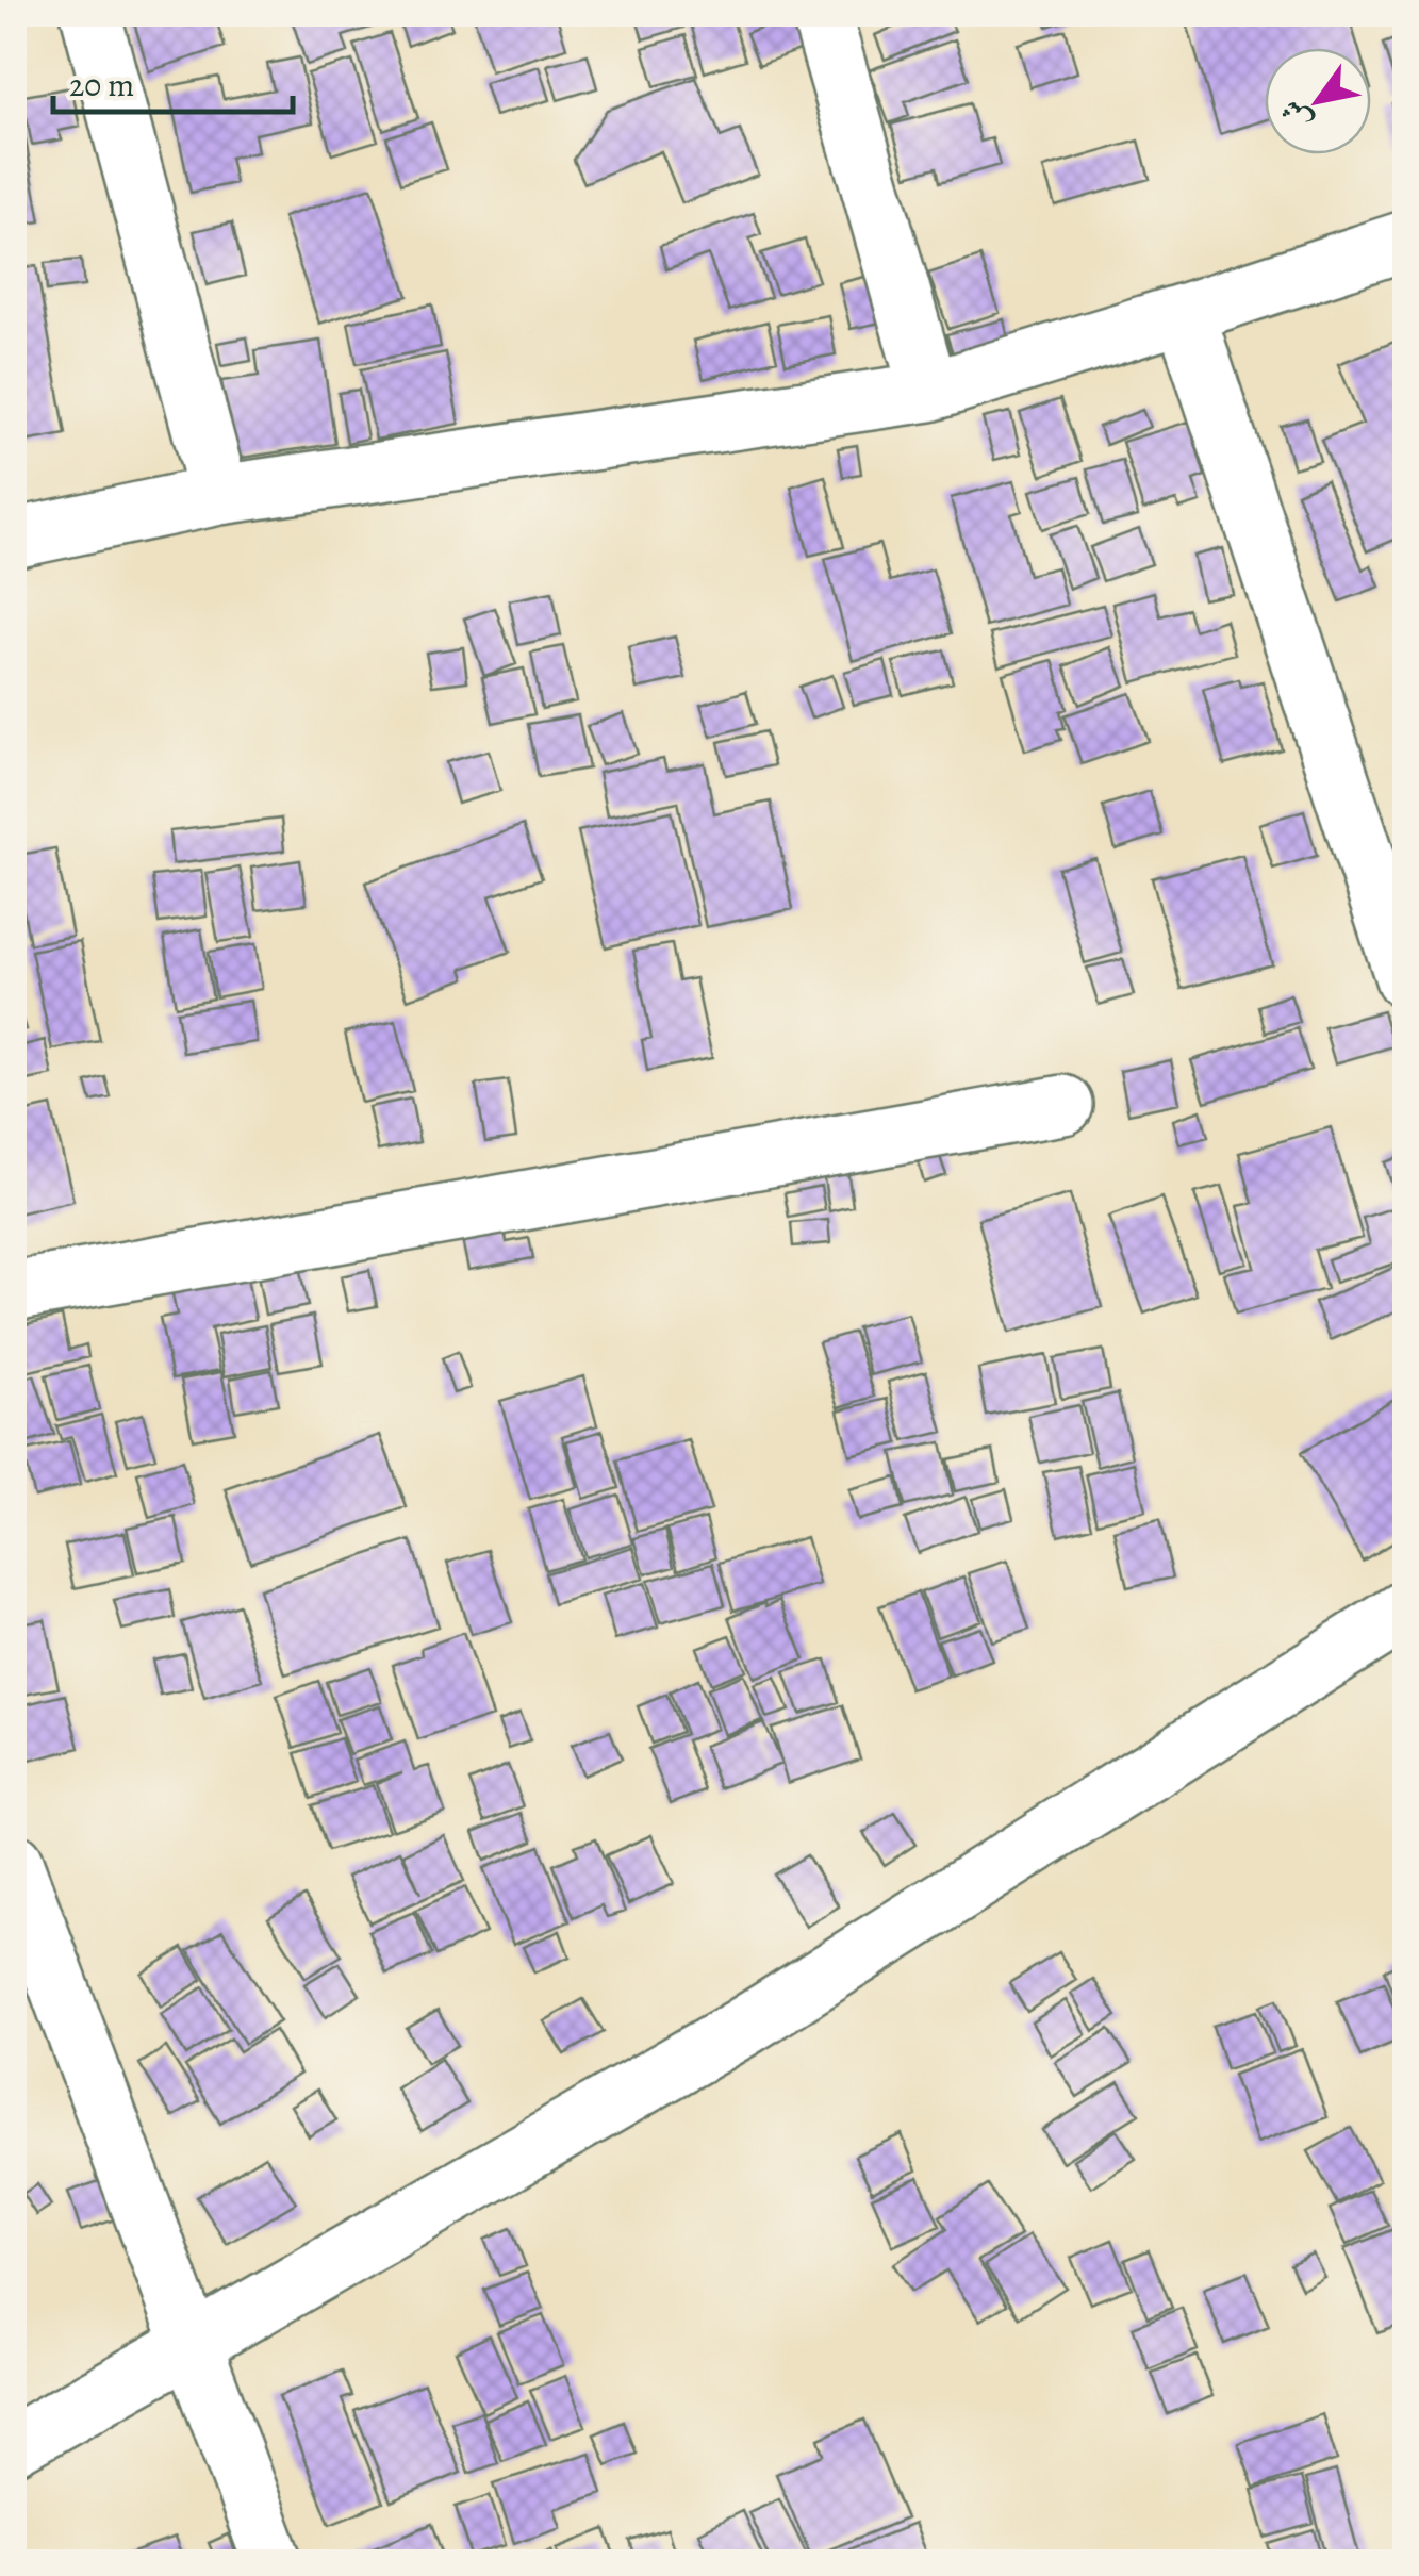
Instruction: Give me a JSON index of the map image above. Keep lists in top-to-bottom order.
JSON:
{
  "scale_bar": "20 m",
  "north": "bottom left"
}
